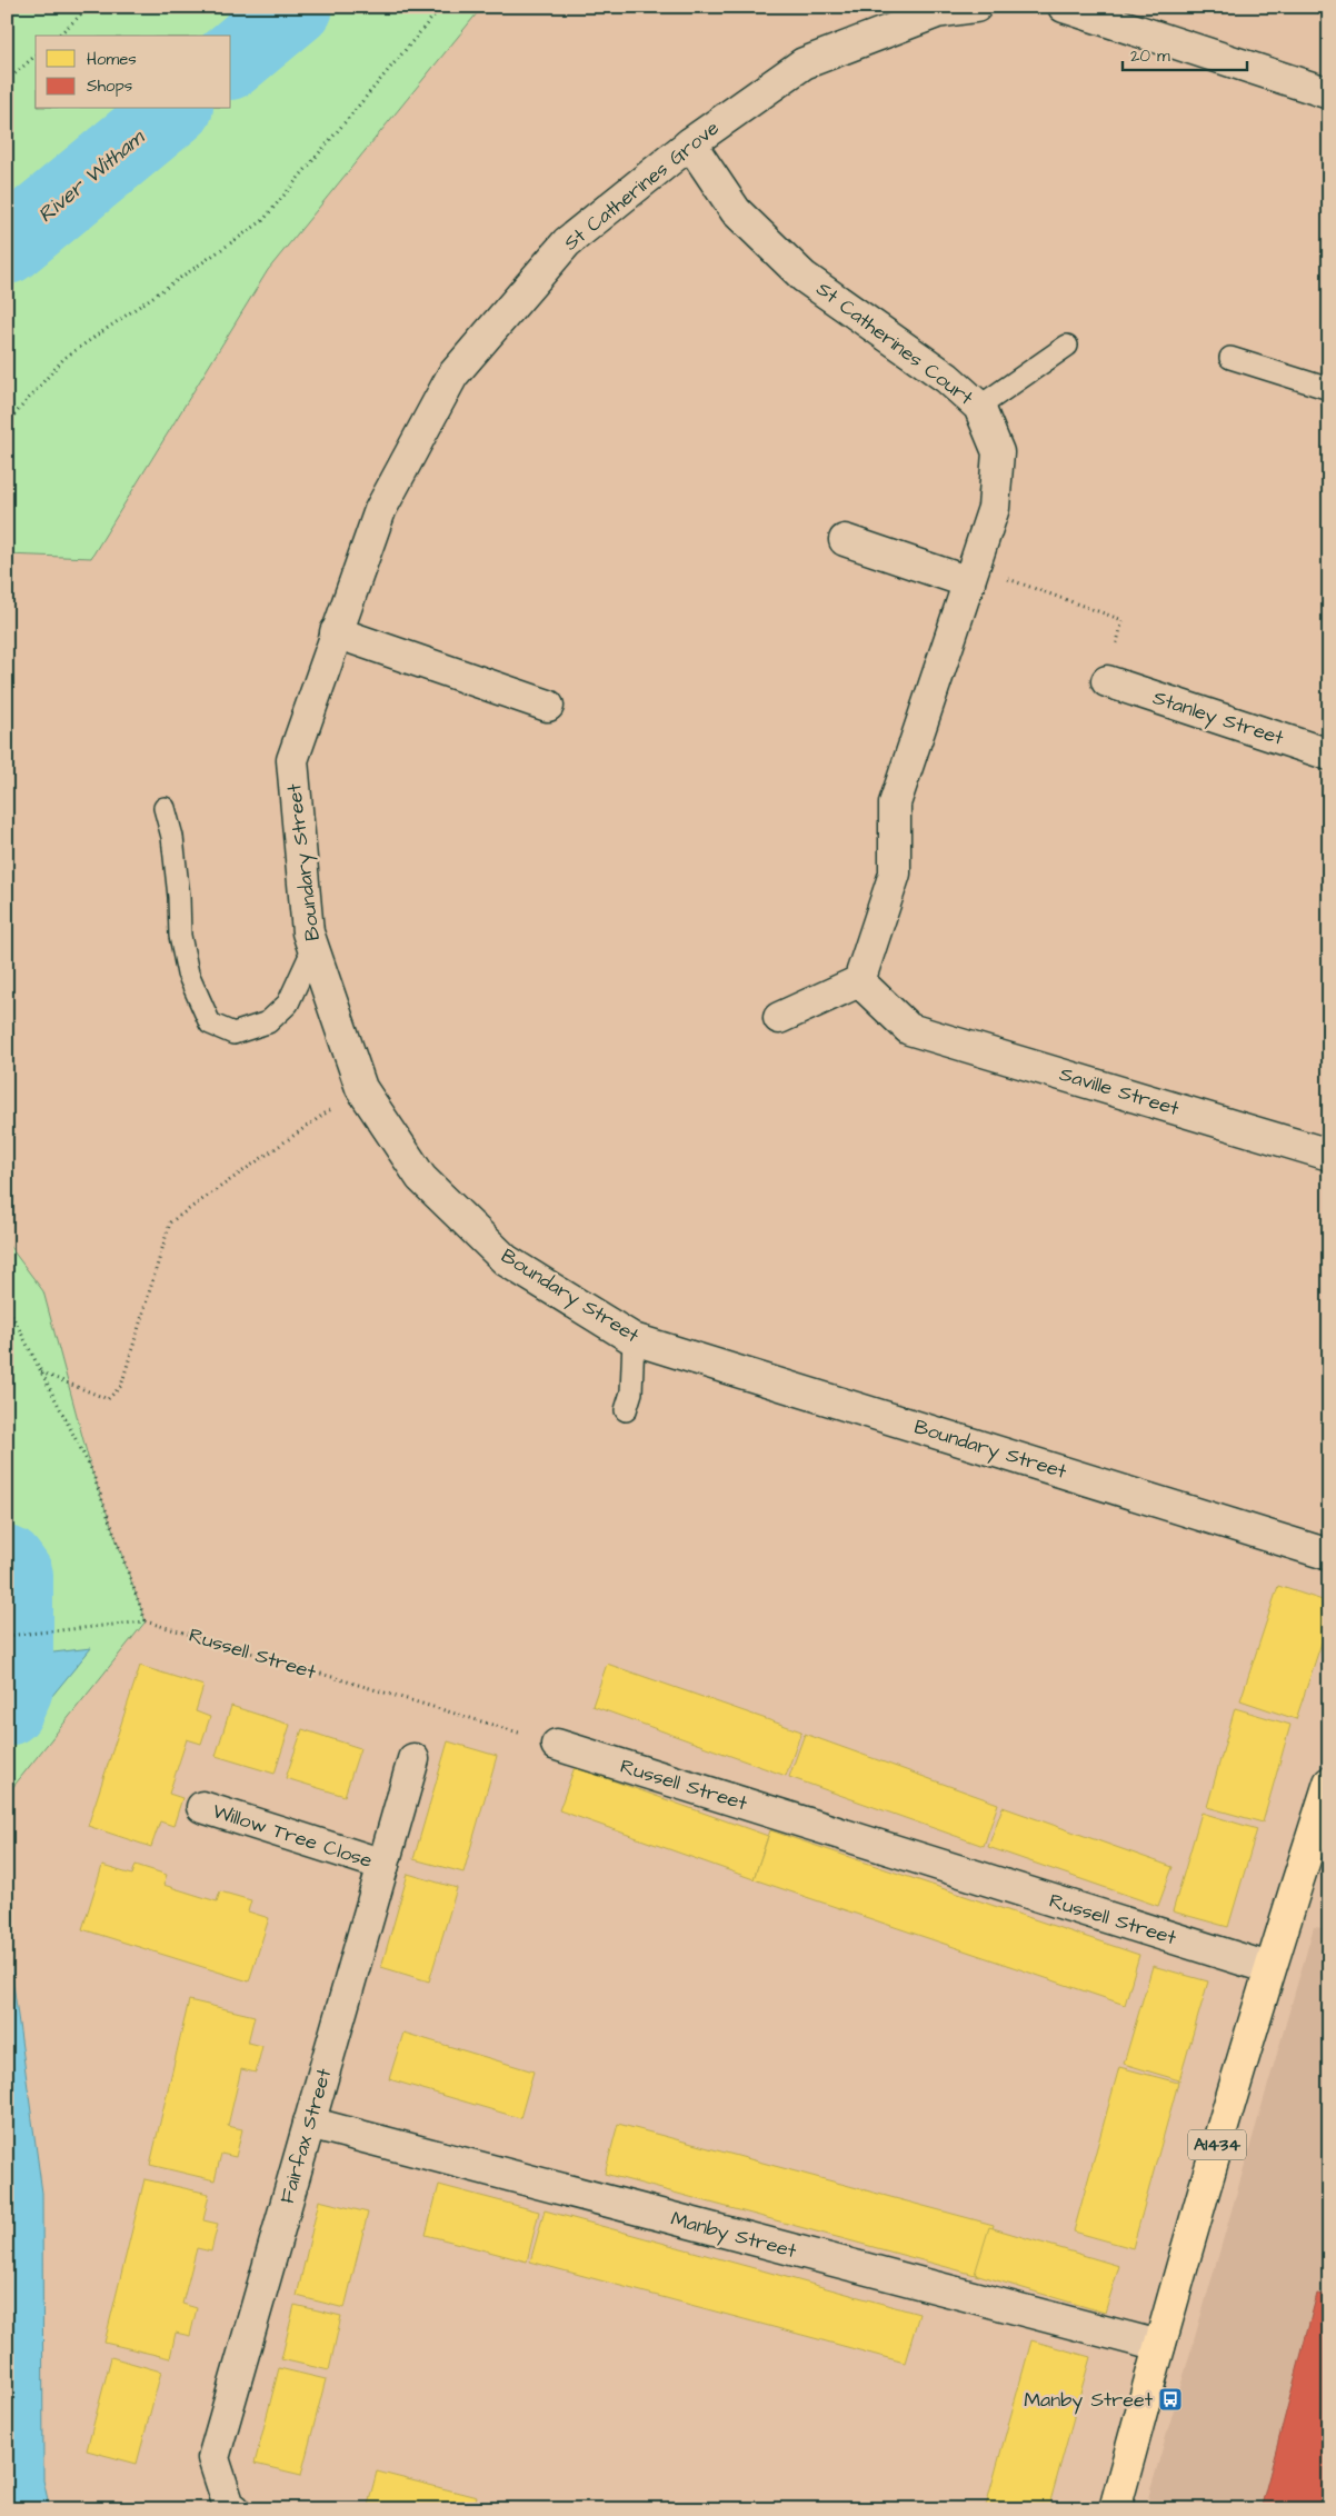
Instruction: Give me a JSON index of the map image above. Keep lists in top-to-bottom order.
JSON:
{
  "streets": {
    "main road": ["A1434"],
    "street": [
      "St Catherines Grove",
      "St Catherines Court",
      "Stanley Street",
      "Boundary Street",
      "Saville Street",
      "Russell Street",
      "Willow Tree Close",
      "Fairfax Street",
      "Manby Street"
    ]
  },
  "crossings": [
    ["St Catherines Grove", "St Catherines Court"],
    ["St Catherines Grove", "Boundary Street"],
    ["St Catherines Court", "Saville Street"],
    ["Russell Street", "A1434"],
    ["Willow Tree Close", "Fairfax Street"],
    ["Fairfax Street", "Manby Street"],
    ["A1434", "Manby Street"]
  ],
  "water": ["River Witham"],
  "places": {
    "bus stop": ["Manby Street"]
  },
  "legend": ["Homes", "Shops"],
  "scale_bar": "20 m"
}
